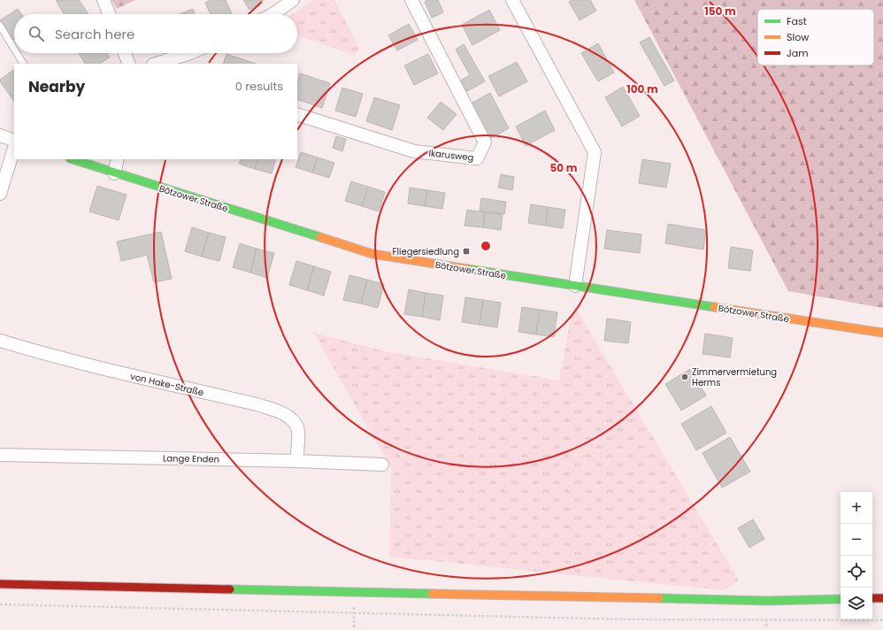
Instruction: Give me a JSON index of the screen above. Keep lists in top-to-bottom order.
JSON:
{
  "streets": {
    "main road": ["Bötzower Straße"],
    "street": ["Ikarusweg", "von Hake-Straße", "Lange Enden"]
  },
  "crossings": [
    ["von Hake-Straße", "Lange Enden"]
  ],
  "places": {
    "transit": ["Fliegersiedlung"],
    "other": ["Zimmervermietung Herms"]
  },
  "legend": ["Fast", "Slow", "Jam"],
  "page": {
    "search": "Search here",
    "heading": ["Nearby", "0 results"],
    "map_buttons": ["+", "−"]
  },
  "rings": ["150 m", "100 m", "50 m"]
}
